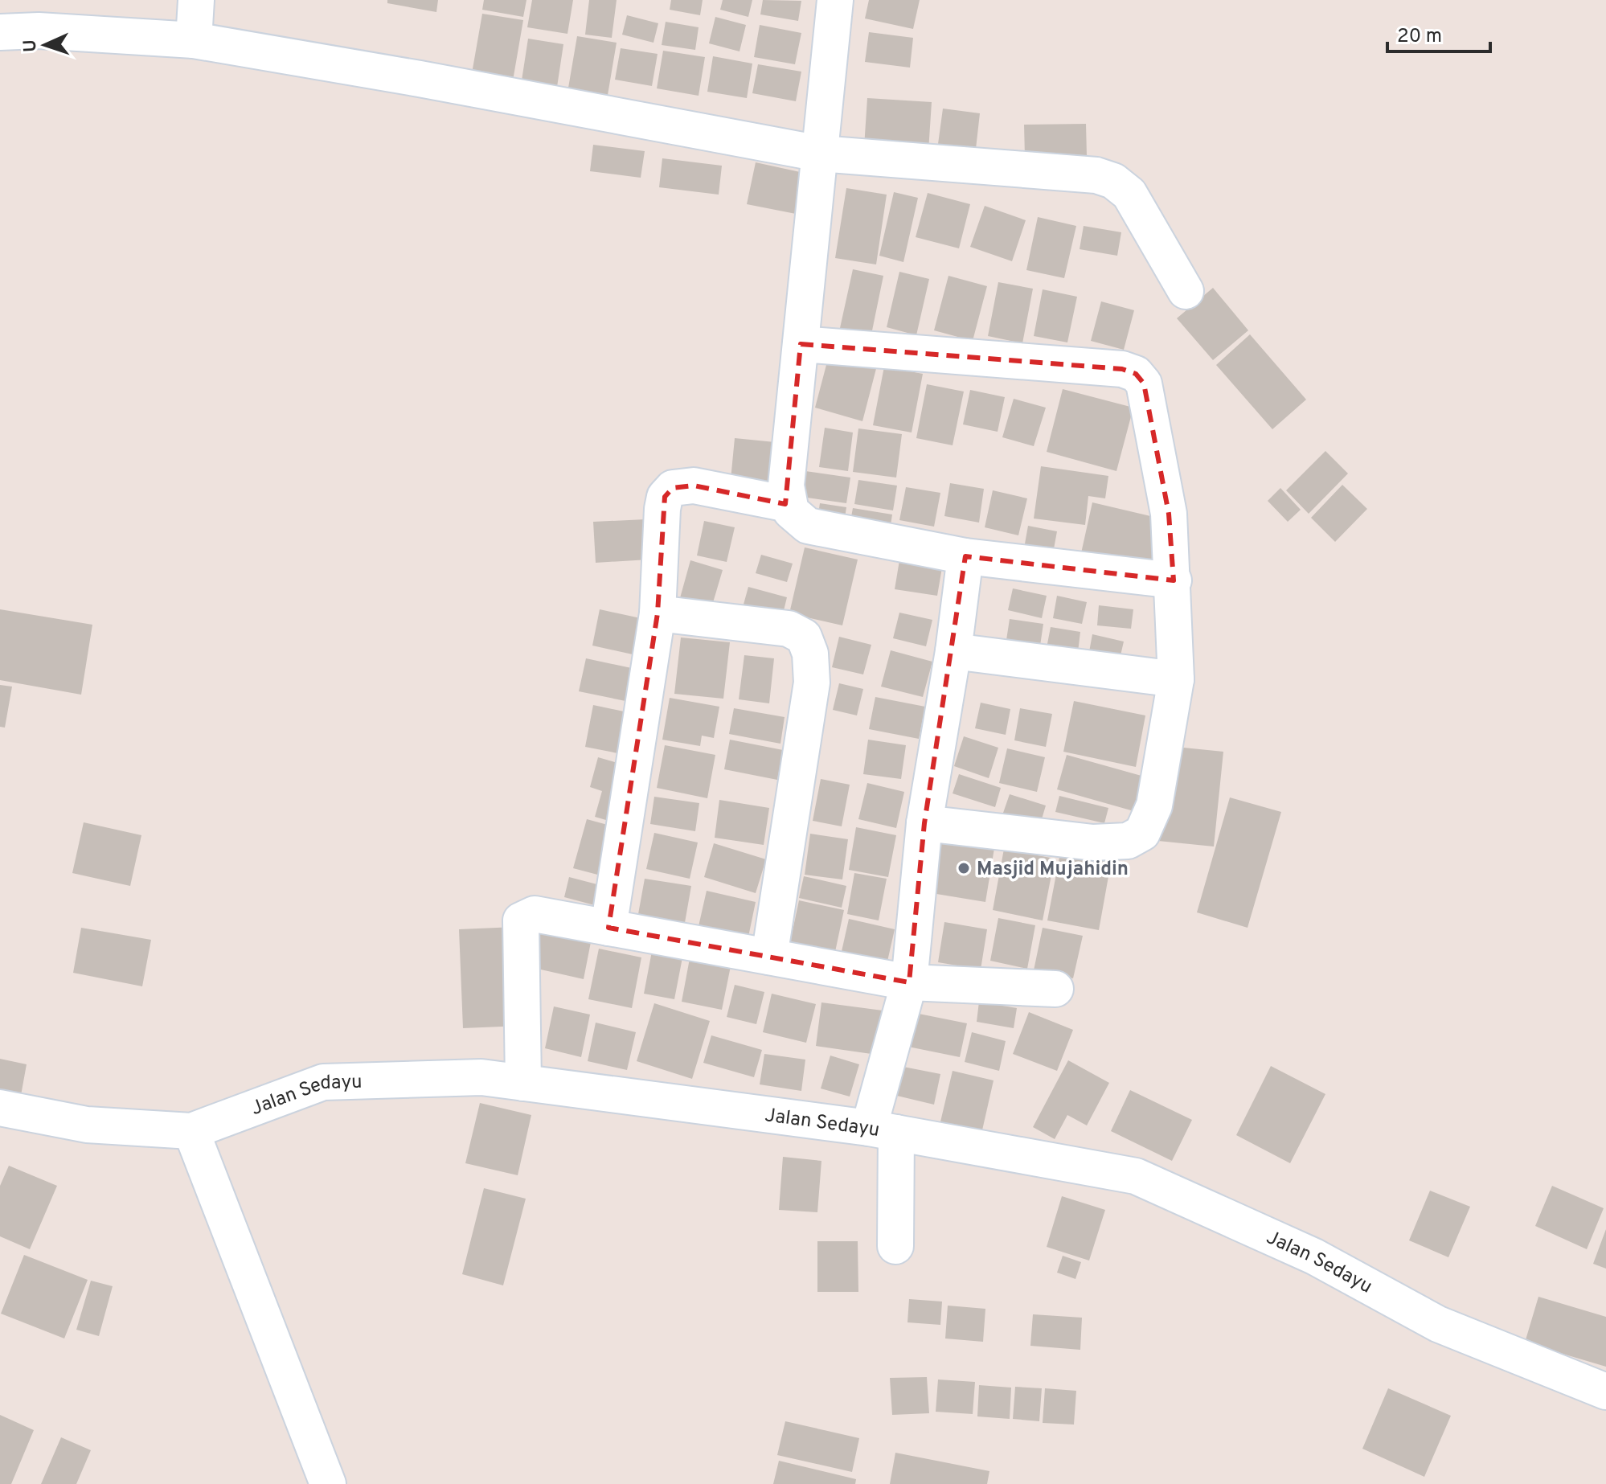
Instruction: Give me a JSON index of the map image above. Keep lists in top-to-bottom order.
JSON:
{
  "streets": {
    "street": ["Jalan Sedayu"]
  },
  "places": ["Masjid Mujahidin"],
  "scale_bar": "20 m",
  "north": "left"
}
